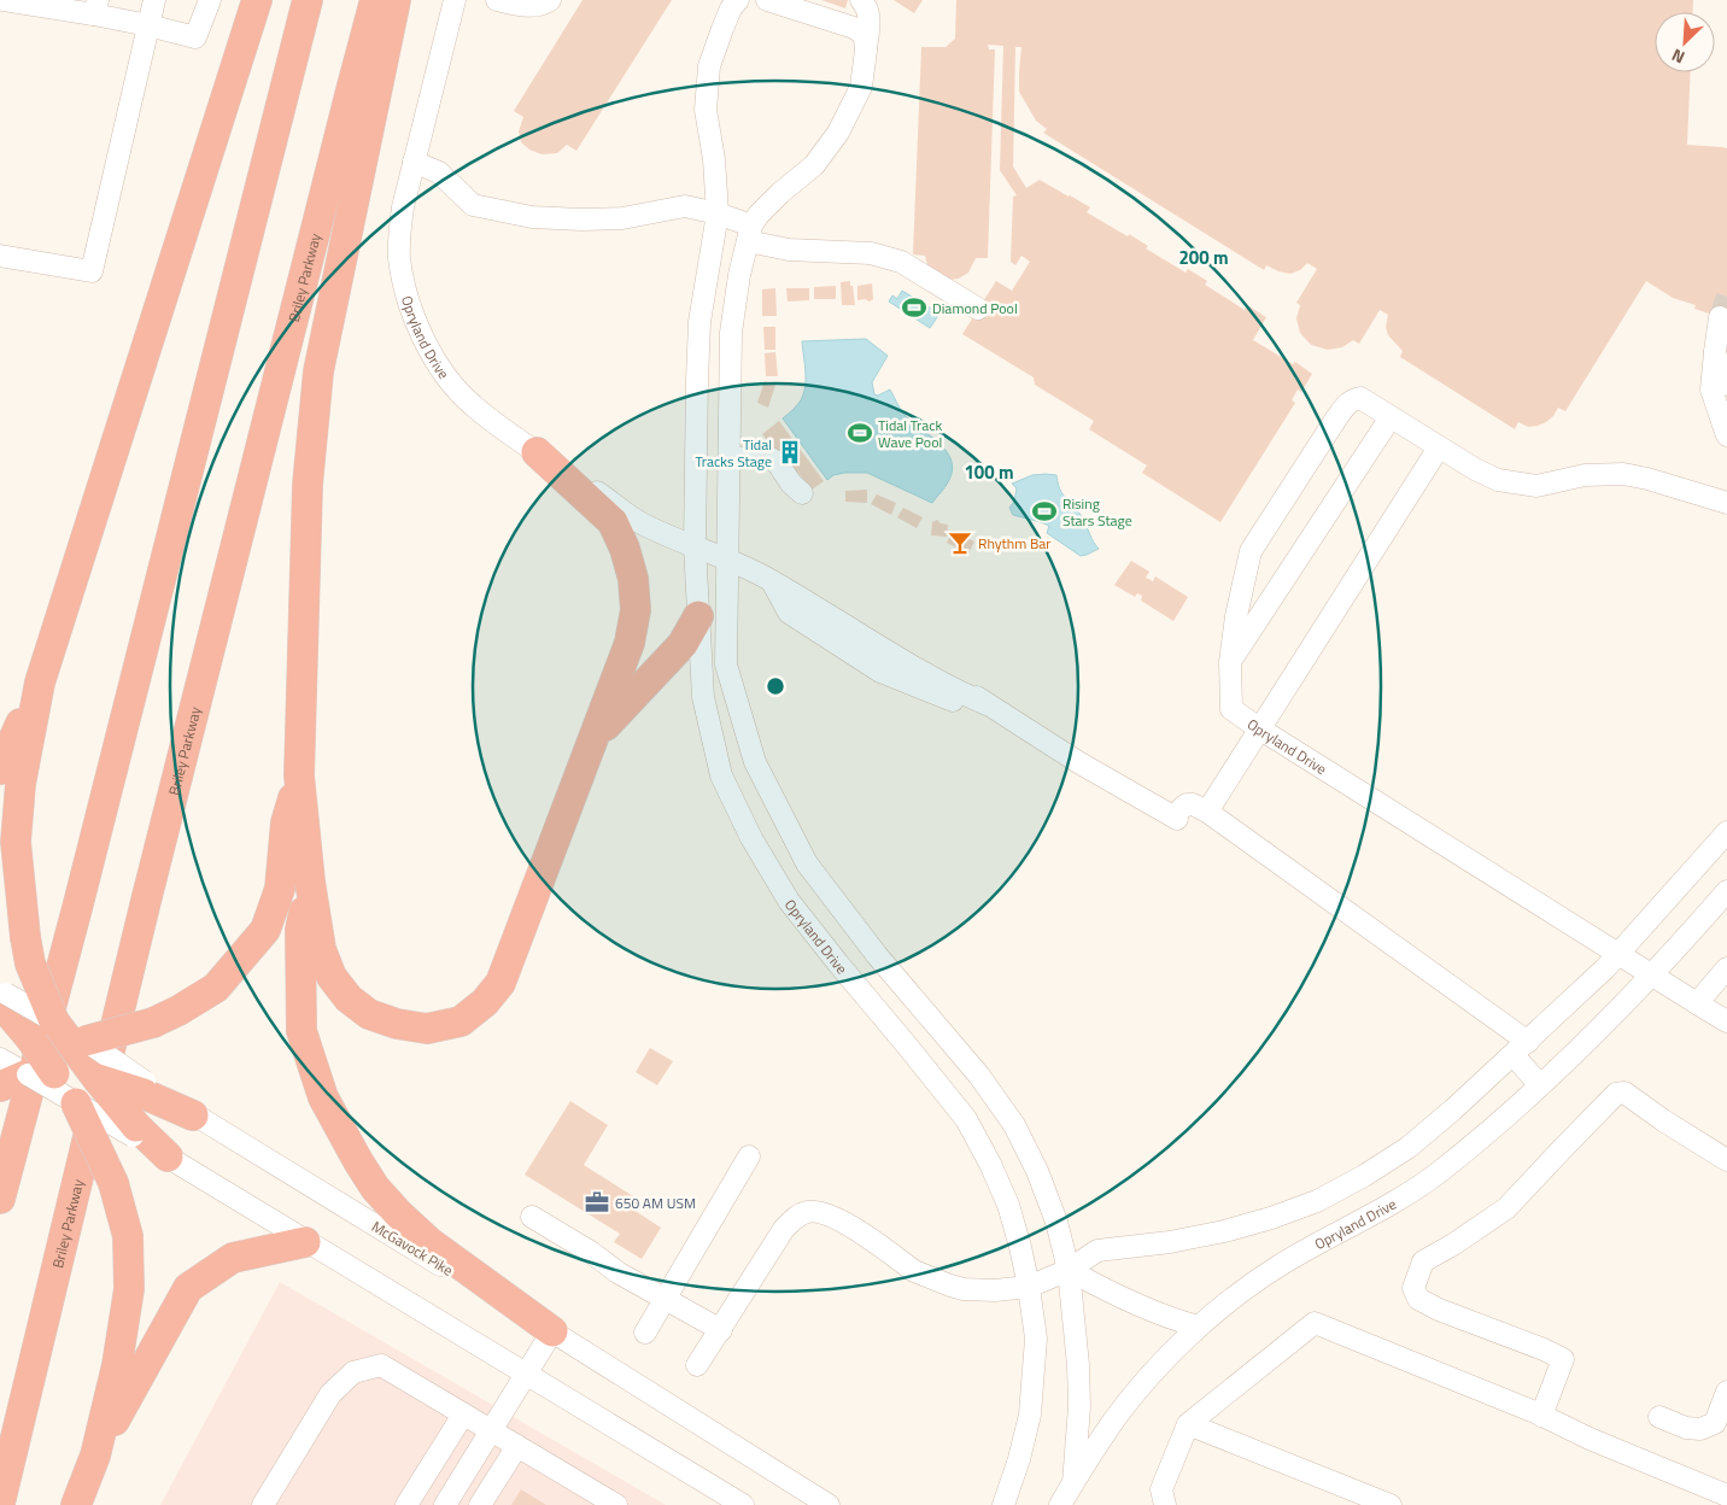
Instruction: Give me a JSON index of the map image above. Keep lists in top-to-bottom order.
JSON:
{
  "streets": {
    "highway": ["Briley Parkway"],
    "street": ["Opryland Drive", "McGavock Pike"]
  },
  "places": {
    "sports": ["Diamond Pool", "Tidal Track Wave Pool", "Rising Stars Stage"],
    "building": ["Tidal Tracks Stage"],
    "bar": ["Rhythm Bar"],
    "office": ["650 AM USM"]
  },
  "north": "bottom left",
  "rings": ["200 m", "100 m"]
}
